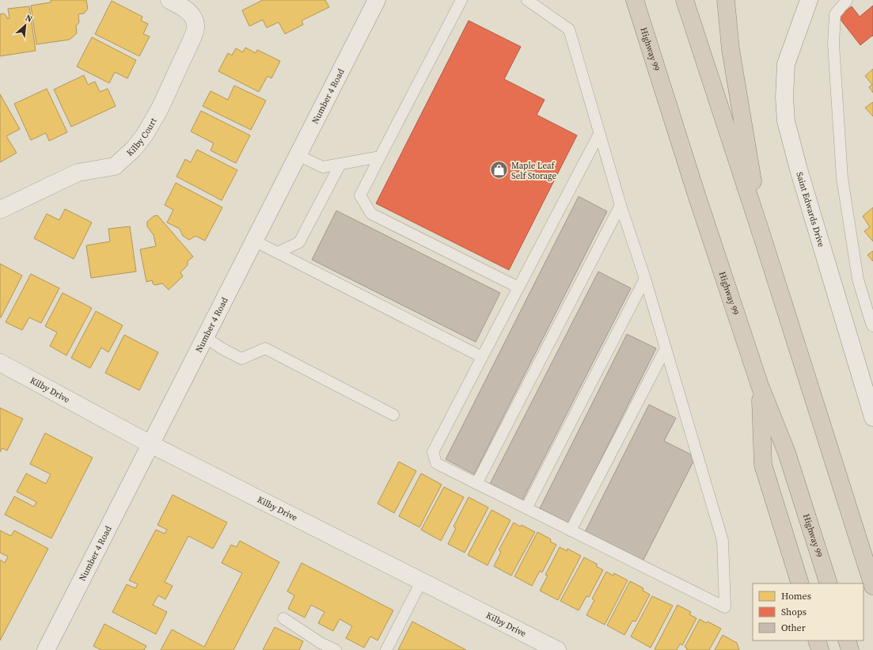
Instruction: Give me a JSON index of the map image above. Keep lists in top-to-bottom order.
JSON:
{
  "streets": {
    "highway": ["Highway 99"],
    "street": [
      "Number 4 Road",
      "Kilby Court",
      "Saint Edwards Drive",
      "Kilby Drive"
    ]
  },
  "crossings": [
    ["Number 4 Road", "Kilby Drive"]
  ],
  "places": {
    "shop": ["Maple Leaf Self Storage"]
  },
  "legend": ["Homes", "Shops", "Other"],
  "north": "top right"
}
